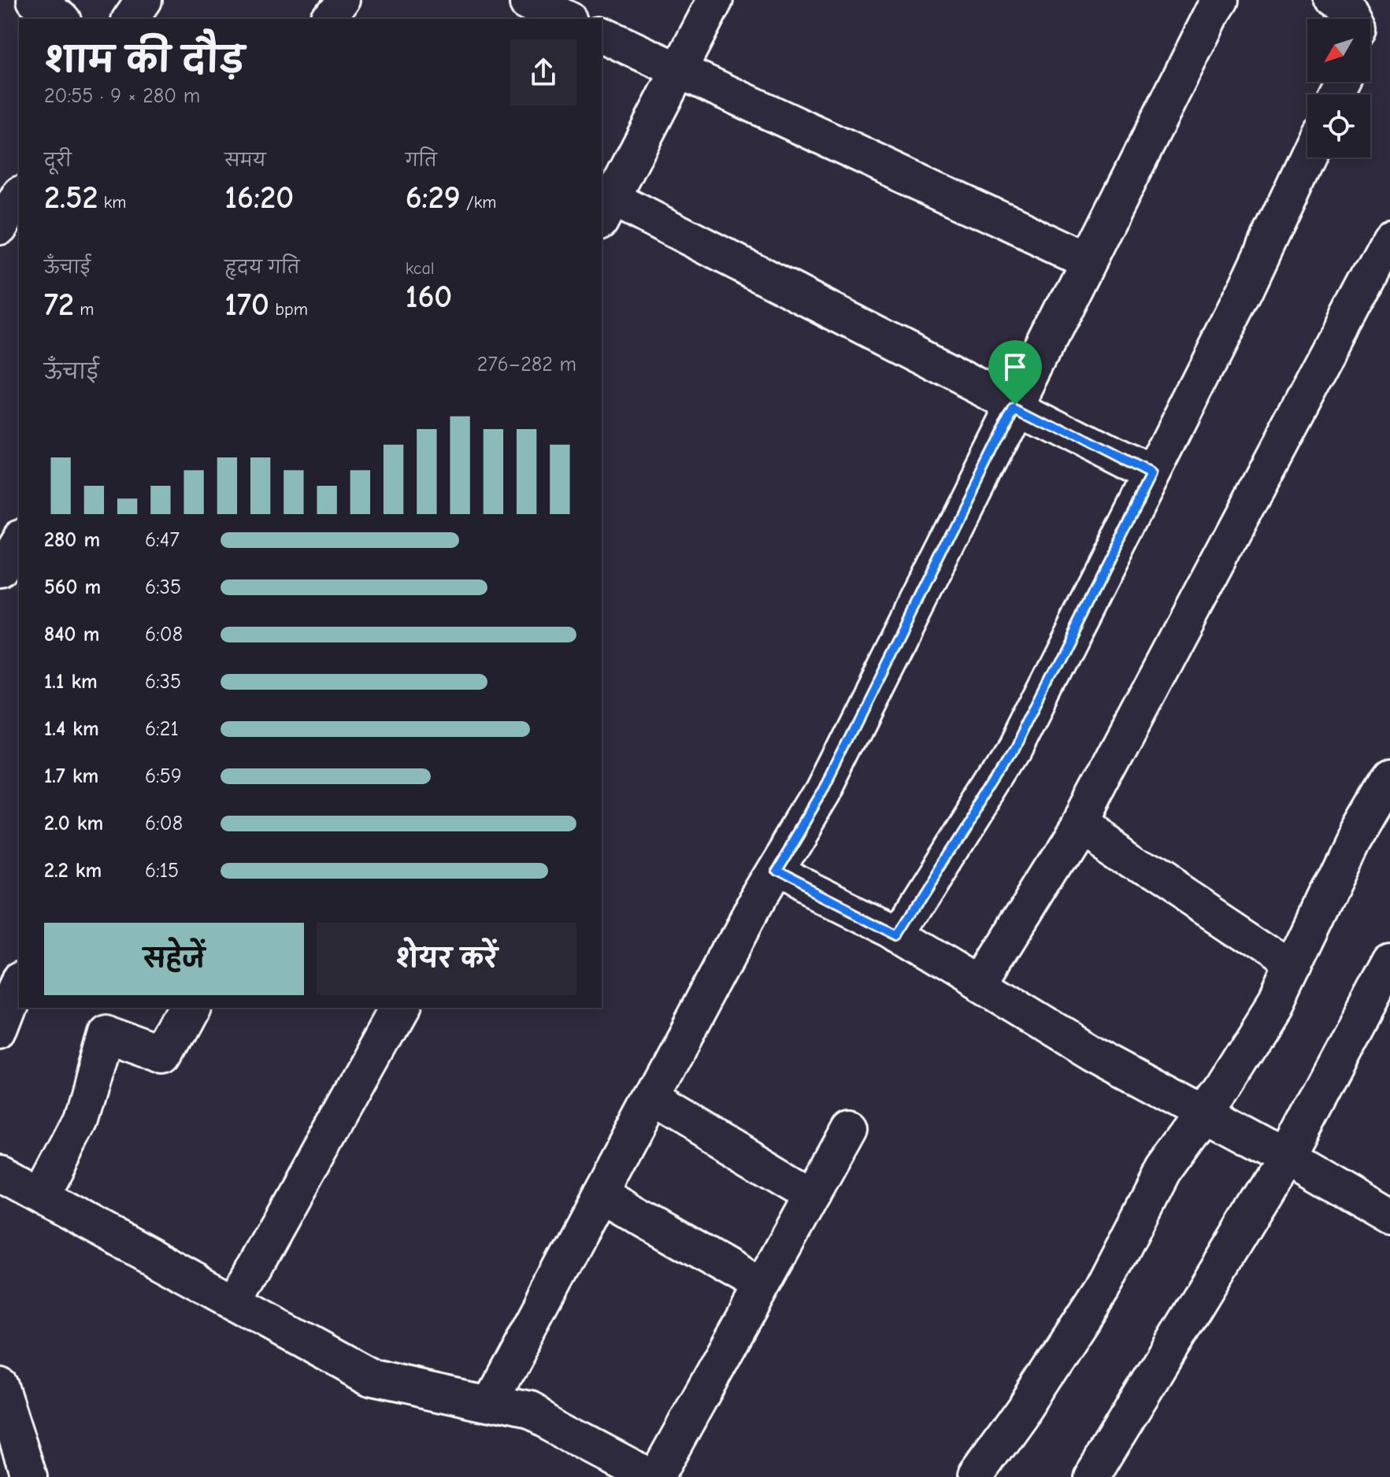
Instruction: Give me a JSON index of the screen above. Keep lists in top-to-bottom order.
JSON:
{
  "north": "bottom left",
  "page": {
    "heading": ["शाम की दौड़", "20:55 · 9 × 280 m"],
    "stats": [
      ["दूरी", "2.52 km"],
      ["समय", "16:20"],
      ["गति", "6:29 /km"],
      ["ऊँचाई", "72 m"],
      ["हृदय गति", "170 bpm"],
      ["kcal", "160"]
    ],
    "chart": ["ऊँचाई", "276–282 m"],
    "list": [
      {
        "name": "280 m",
        "note": "6:47"
      },
      {
        "name": "560 m",
        "note": "6:35"
      },
      {
        "name": "840 m",
        "note": "6:08"
      },
      {
        "name": "1.1 km",
        "note": "6:35"
      },
      {
        "name": "1.4 km",
        "note": "6:21"
      },
      {
        "name": "1.7 km",
        "note": "6:59"
      },
      {
        "name": "2.0 km",
        "note": "6:08"
      },
      {
        "name": "2.2 km",
        "note": "6:15"
      }
    ],
    "buttons": ["सहेजें", "शेयर करें"]
  }
}
